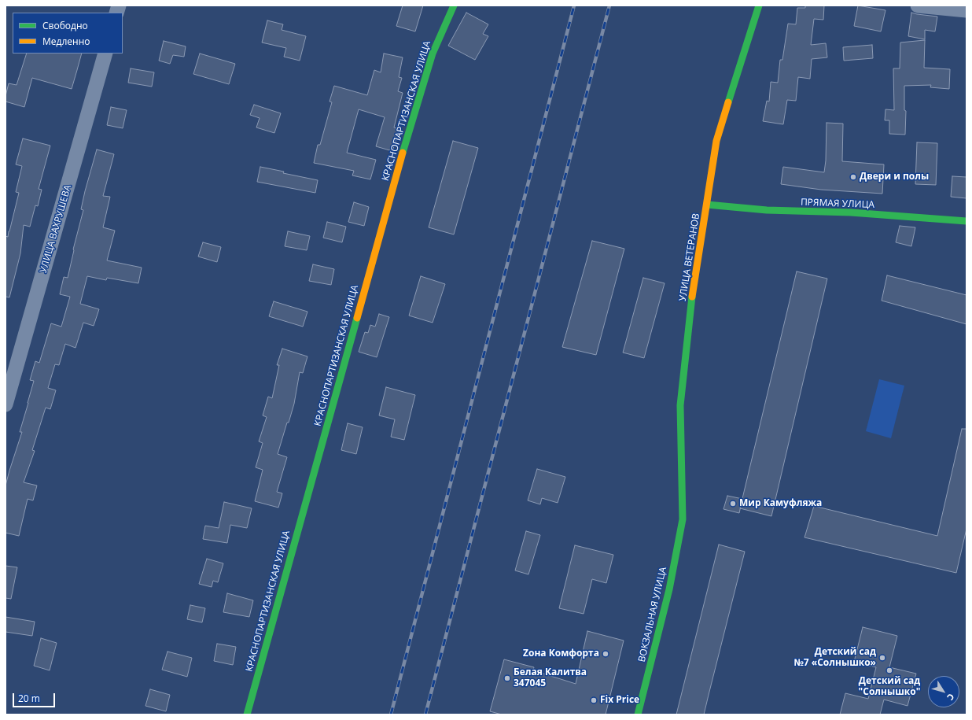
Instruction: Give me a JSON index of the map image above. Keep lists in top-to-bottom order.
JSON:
{
  "streets": {
    "main road": [
      "КРАСНОПАРТИЗАНСКАЯ УЛИЦА",
      "ПРЯМАЯ УЛИЦА",
      "УЛИЦА ВЕТЕРАНОВ",
      "ВОКЗАЛЬНАЯ УЛИЦА"
    ],
    "street": ["УЛИЦА ВАХРУШЕВА"]
  },
  "crossings": [
    ["ПРЯМАЯ УЛИЦА", "УЛИЦА ВЕТЕРАНОВ"],
    ["УЛИЦА ВЕТЕРАНОВ", "ВОКЗАЛЬНАЯ УЛИЦА"]
  ],
  "places": [
    "Двери и полы",
    "Мир Камуфляжа",
    "Zона Комфорта",
    "Детский сад №7 «Солнышко»",
    "Детский сад \"Солнышко\"",
    "Белая Калитва 347045",
    "Fix Price"
  ],
  "legend": ["Свободно", "Медленно"],
  "scale_bar": "20 m",
  "north": "bottom right"
}
